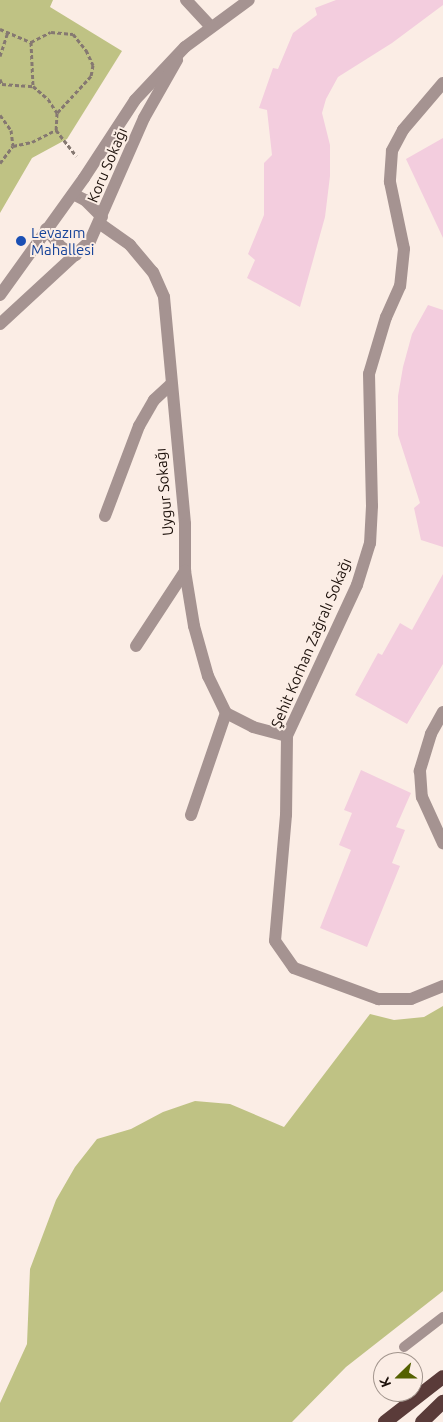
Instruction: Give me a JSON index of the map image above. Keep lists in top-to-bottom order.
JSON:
{
  "streets": {
    "street": ["Koru Sokağı", "Uygur Sokağı", "Şehit Korhan Zağralı Sokağı"]
  },
  "crossings": [
    ["Koru Sokağı", "Uygur Sokağı"]
  ],
  "places": ["Levazım Mahallesi"],
  "north": "left"
}
